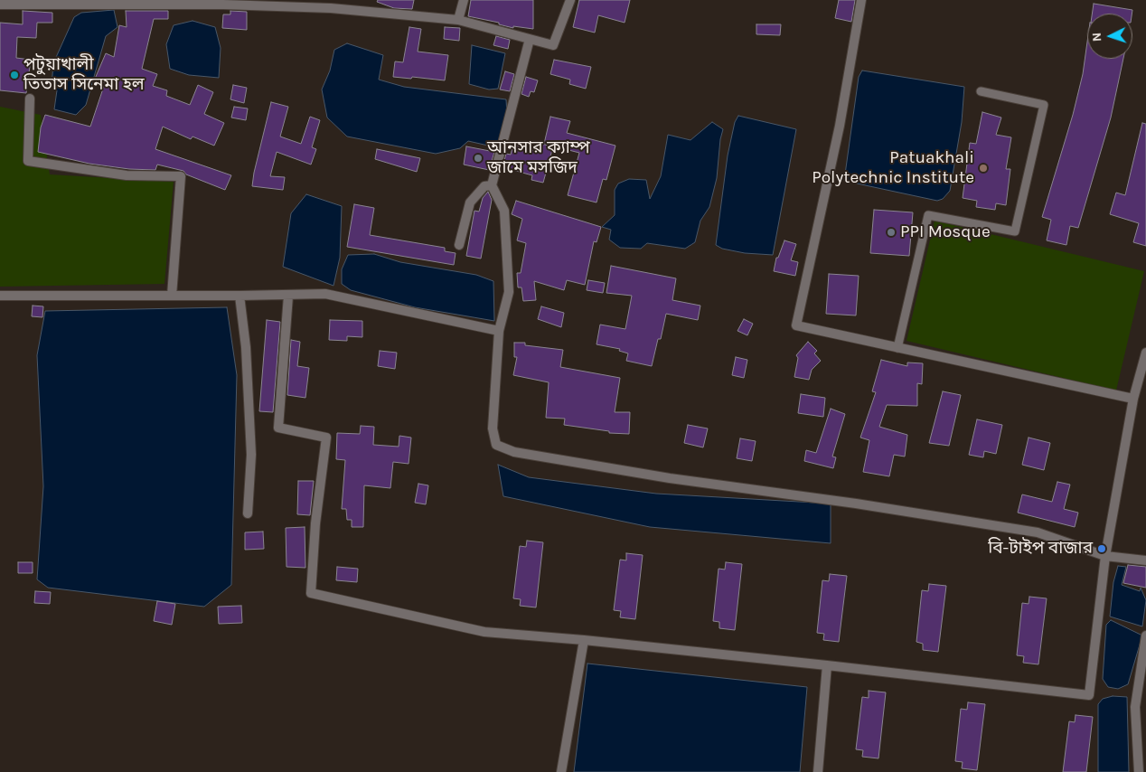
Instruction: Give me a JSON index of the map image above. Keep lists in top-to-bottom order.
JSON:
{
  "places": [
    "পটুয়াখালী তিতাস সিনেমা হল",
    "আনসার ক্যাম্প জামে মসজিদ",
    "Patuakhali Polytechnic Institute",
    "PPI Mosque",
    "বি-টাইপ বাজার"
  ],
  "north": "left"
}
